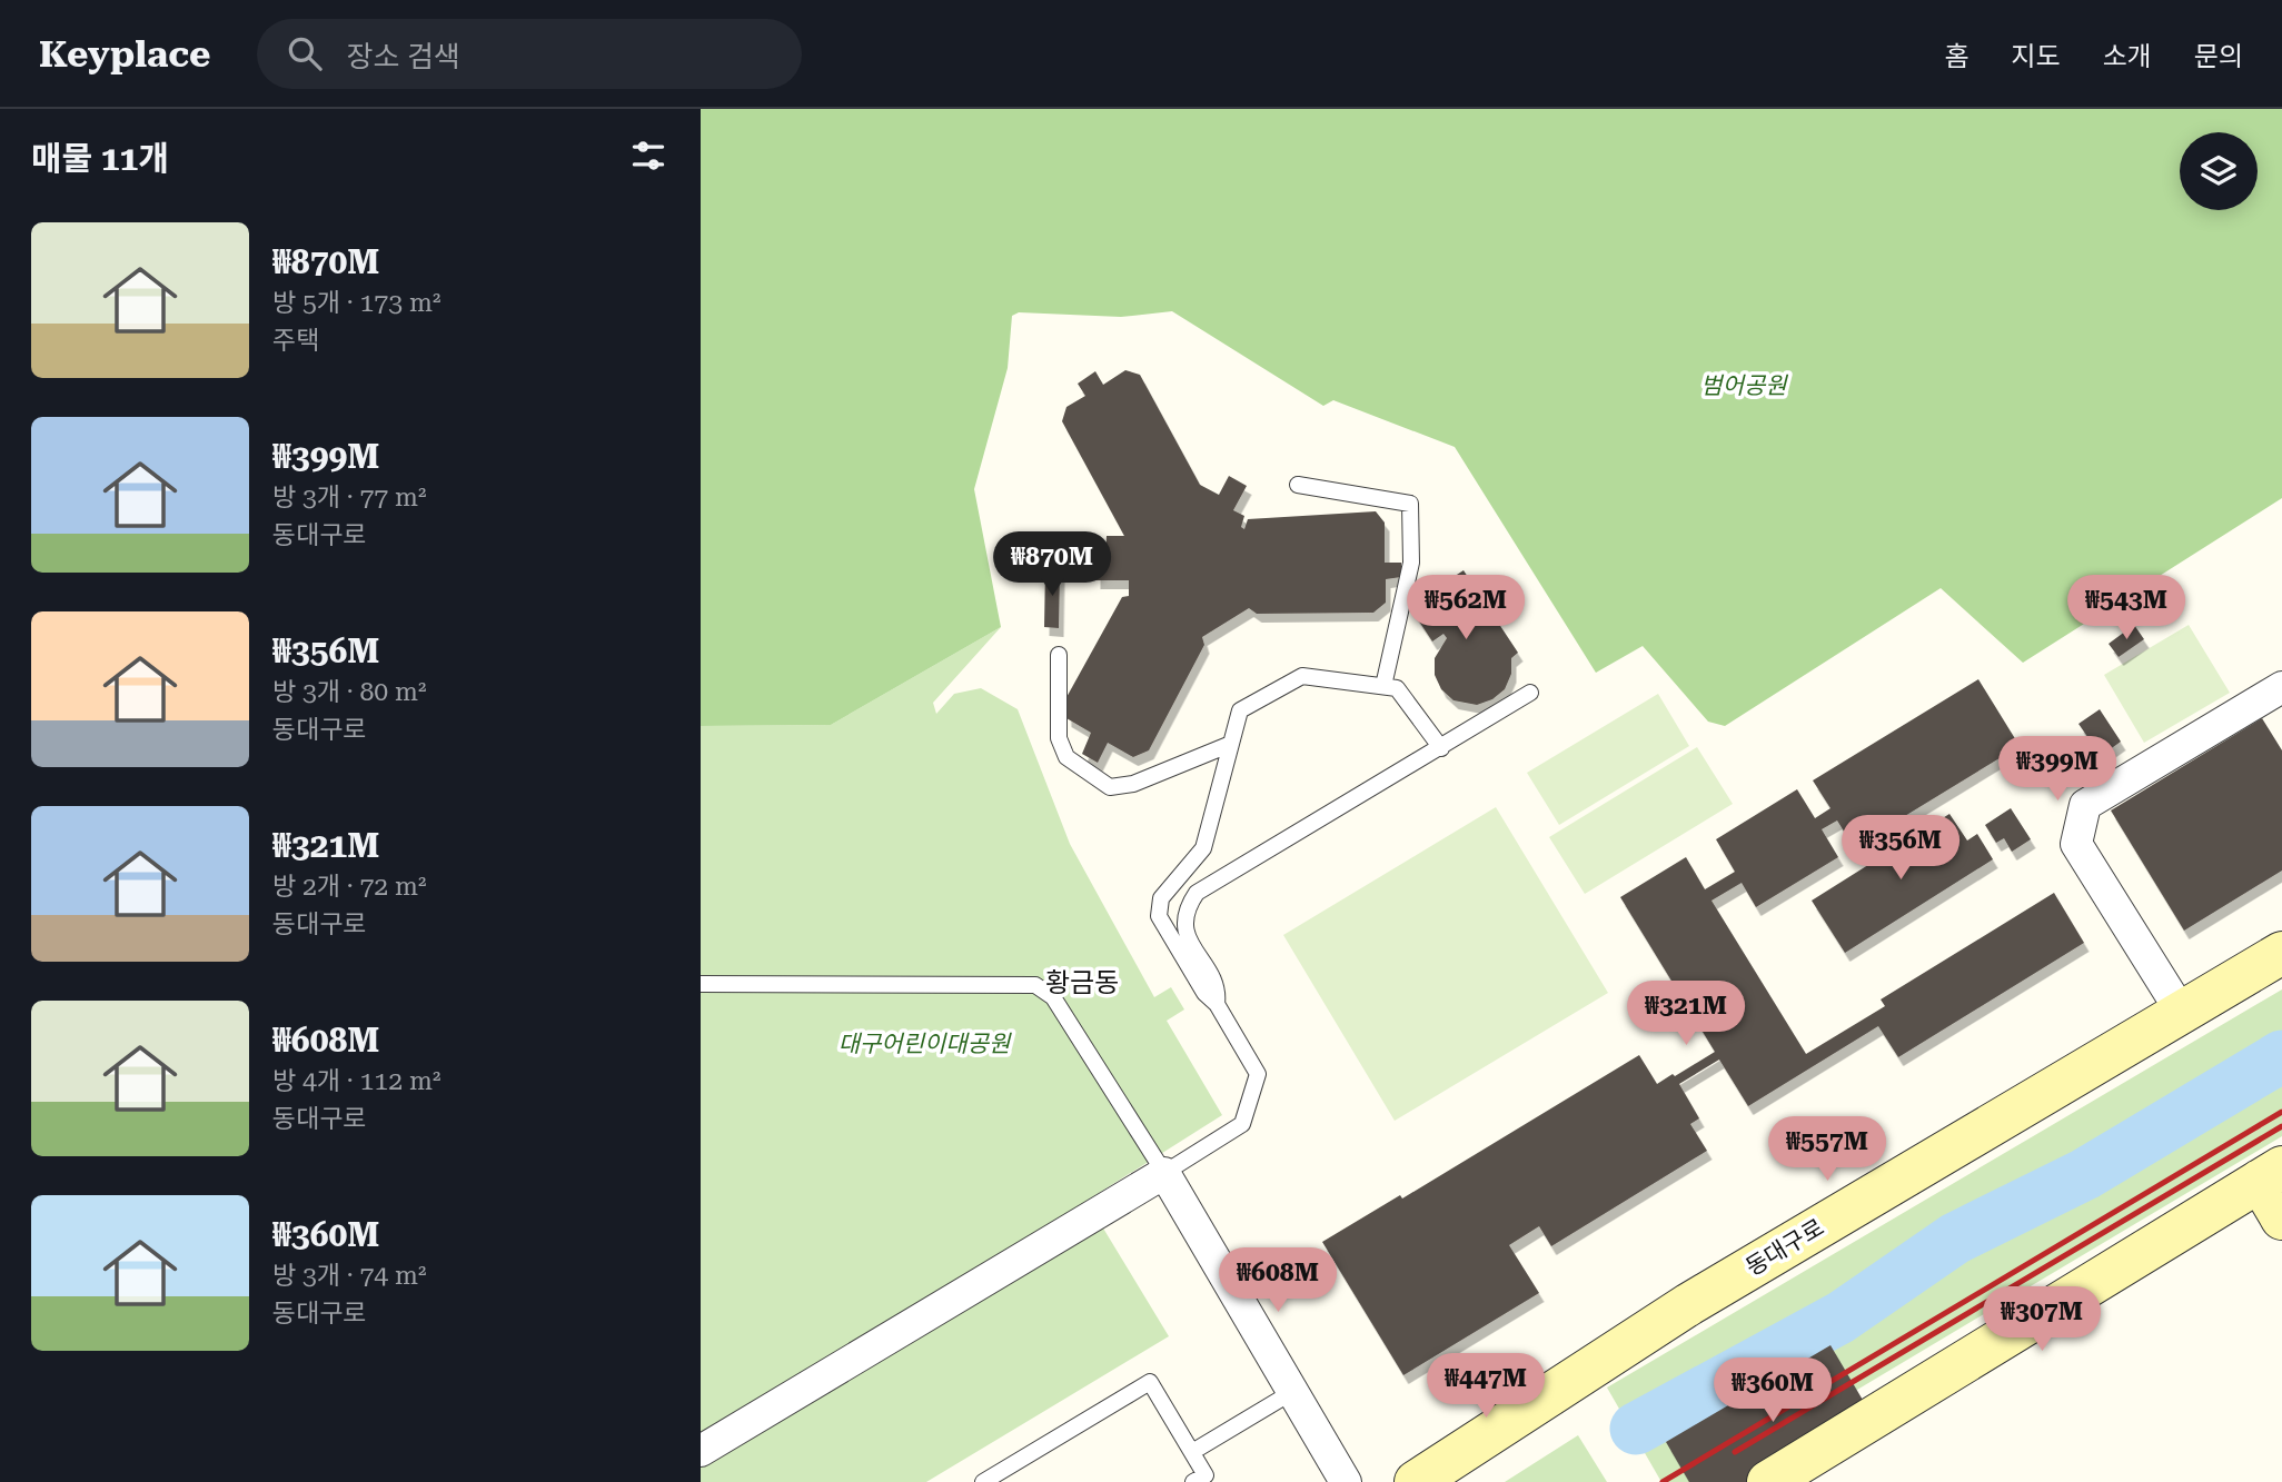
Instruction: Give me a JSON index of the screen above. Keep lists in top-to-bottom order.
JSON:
{
  "streets": {
    "main road": ["동대구로"]
  },
  "districts": ["황금동"],
  "parks": ["범어공원", "대구어린이대공원"],
  "page": {
    "header": "Keyplace",
    "search": "장소 검색",
    "nav": [
      "홈",
      "지도",
      "소개",
      "문의"
    ],
    "heading": "매물 11개",
    "list": [
      {
        "name": "₩870M",
        "note": "방 5개 · 173 m² · 주택"
      },
      {
        "name": "₩399M",
        "note": "방 3개 · 77 m² · 동대구로"
      },
      {
        "name": "₩356M",
        "note": "방 3개 · 80 m² · 동대구로"
      },
      {
        "name": "₩321M",
        "note": "방 2개 · 72 m² · 동대구로"
      },
      {
        "name": "₩608M",
        "note": "방 4개 · 112 m² · 동대구로"
      },
      {
        "name": "₩360M",
        "note": "방 3개 · 74 m² · 동대구로"
      }
    ],
    "price": [
      "₩870M",
      "₩562M",
      "₩543M",
      "₩399M",
      "₩356M",
      "₩321M",
      "₩557M",
      "₩608M",
      "₩307M",
      "₩447M",
      "₩360M"
    ]
  }
}
